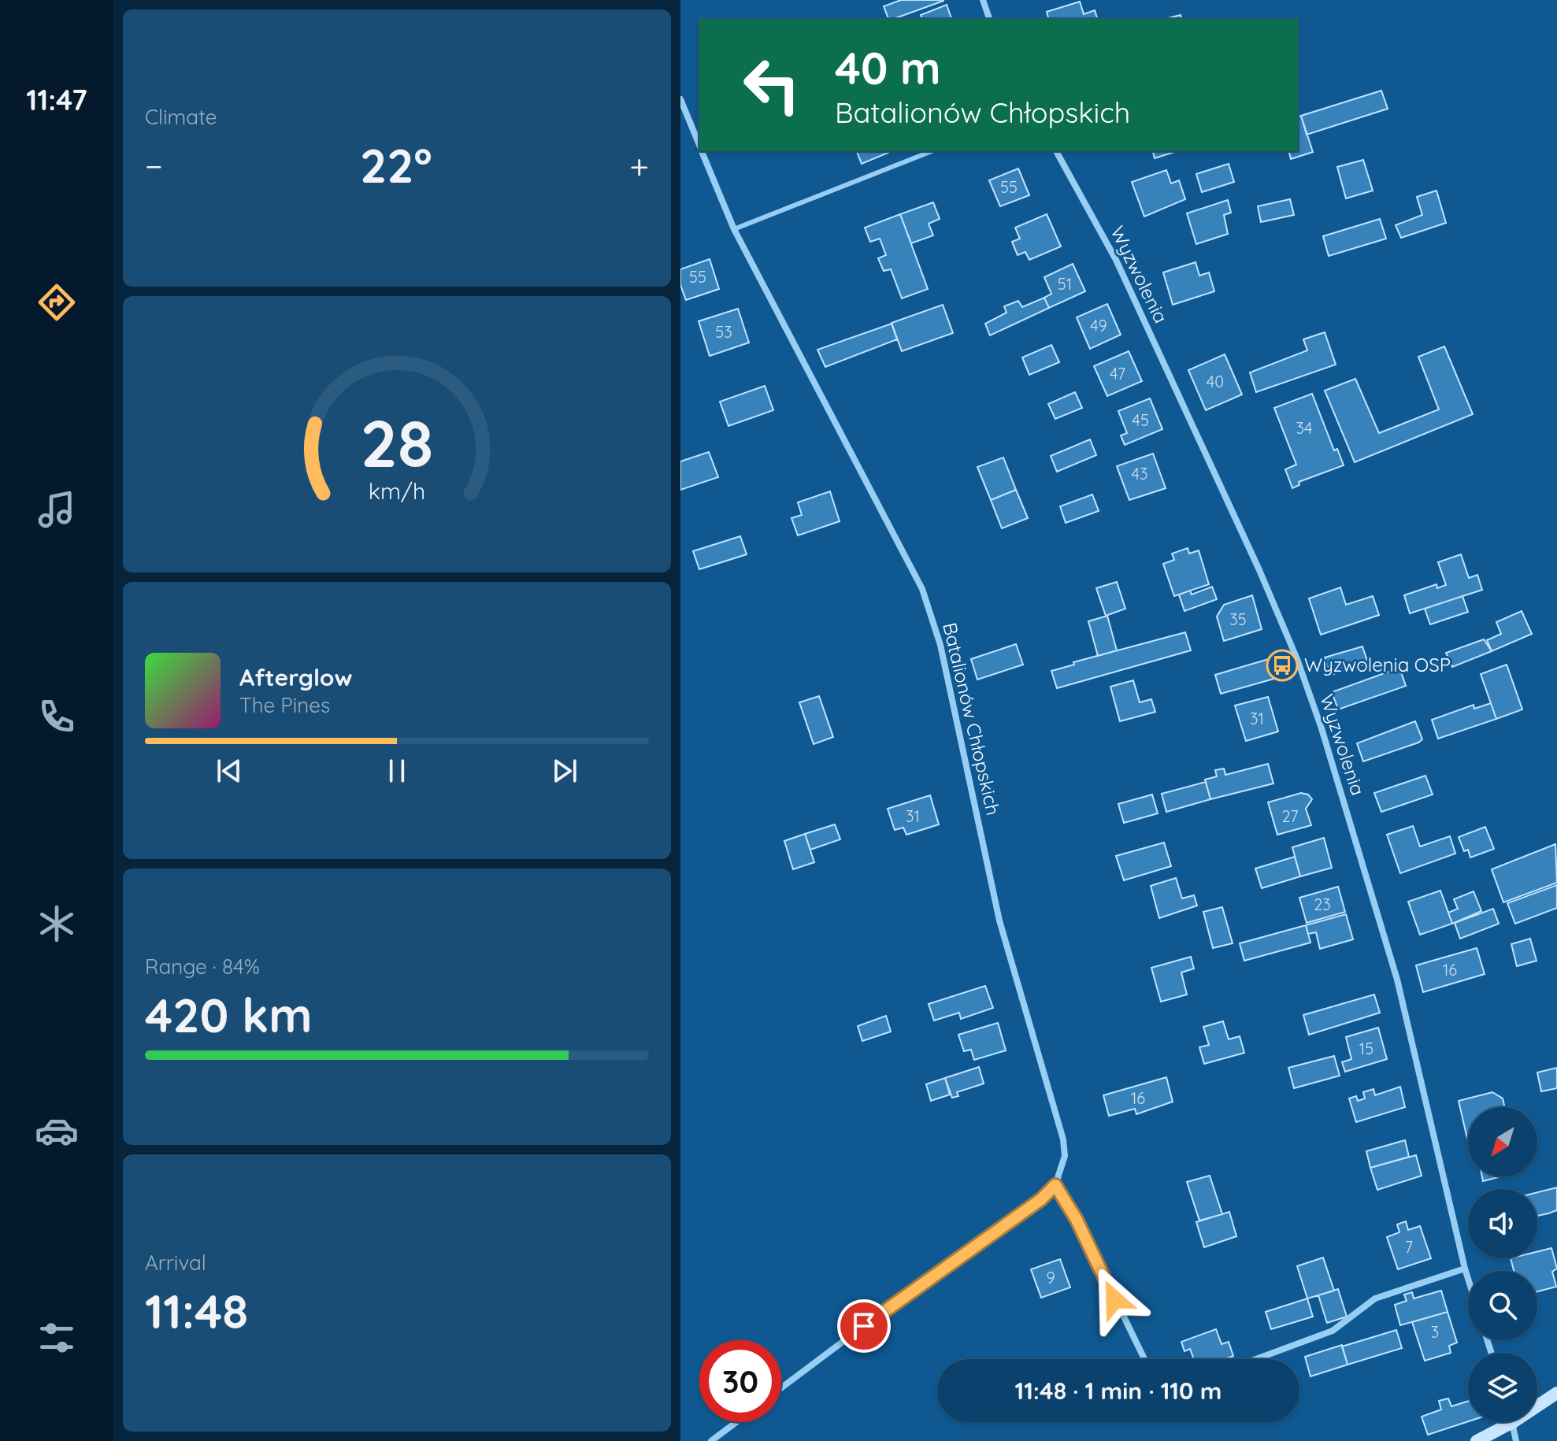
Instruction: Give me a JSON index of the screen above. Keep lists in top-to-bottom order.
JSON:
{
  "streets": {
    "street": ["Wyzwolenia", "Batalionów Chłopskich"]
  },
  "places": {
    "bus stop": ["Wyzwolenia OSP"]
  },
  "house_numbers": [
    "55",
    "55",
    "51",
    "49",
    "53",
    "47",
    "40",
    "45",
    "34",
    "43",
    "35",
    "31",
    "31",
    "27",
    "23",
    "16",
    "15",
    "16",
    "7",
    "9",
    "3"
  ],
  "north": "bottom left",
  "page": {
    "tabs": "11:47",
    "tile": [
      "Climate",
      ["Range · 84%", "420 km"],
      ["Arrival", "11:48"]
    ],
    "turn": ["40 m", "Batalionów Chłopskich"],
    "heat": ["−", "22°", "+"],
    "song": ["Afterglow", "The Pines"],
    "limit": "30",
    "trip": "11:48 · 1 min · 110 m",
    "gauge": ["28", "km/h"]
  }
}
